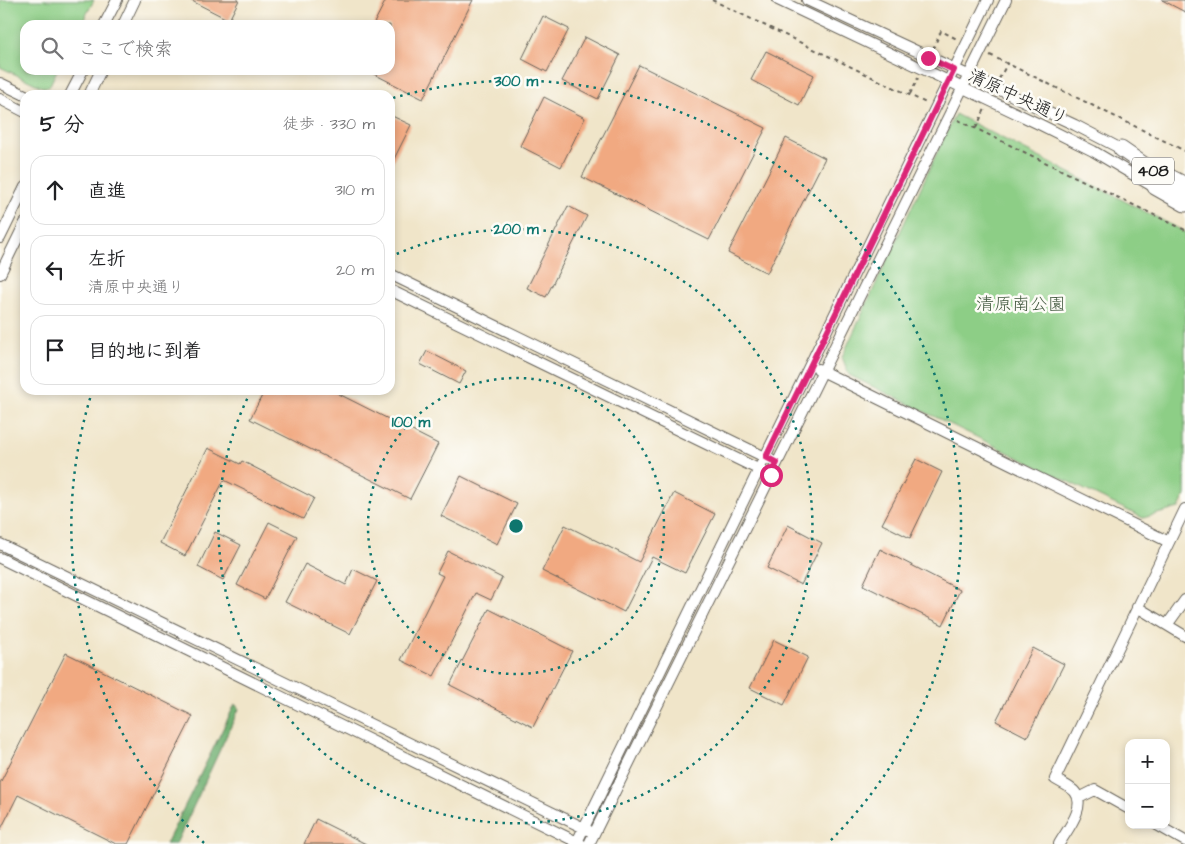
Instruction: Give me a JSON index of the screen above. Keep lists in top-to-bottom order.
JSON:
{
  "streets": {
    "highway": ["408"],
    "street": ["清原中央通り"]
  },
  "crossings": [
    ["清原中央通り", "408"]
  ],
  "parks": ["清原南公園"],
  "page": {
    "search": "ここで検索",
    "heading": ["5 分", "徒歩 · 330 m"],
    "list": [
      ["直進", "310 m"],
      ["左折", "清原中央通り", "20 m"],
      "目的地に到着"
    ],
    "map_buttons": ["+", "−"]
  },
  "rings": ["300 m", "200 m", "100 m"]
}
